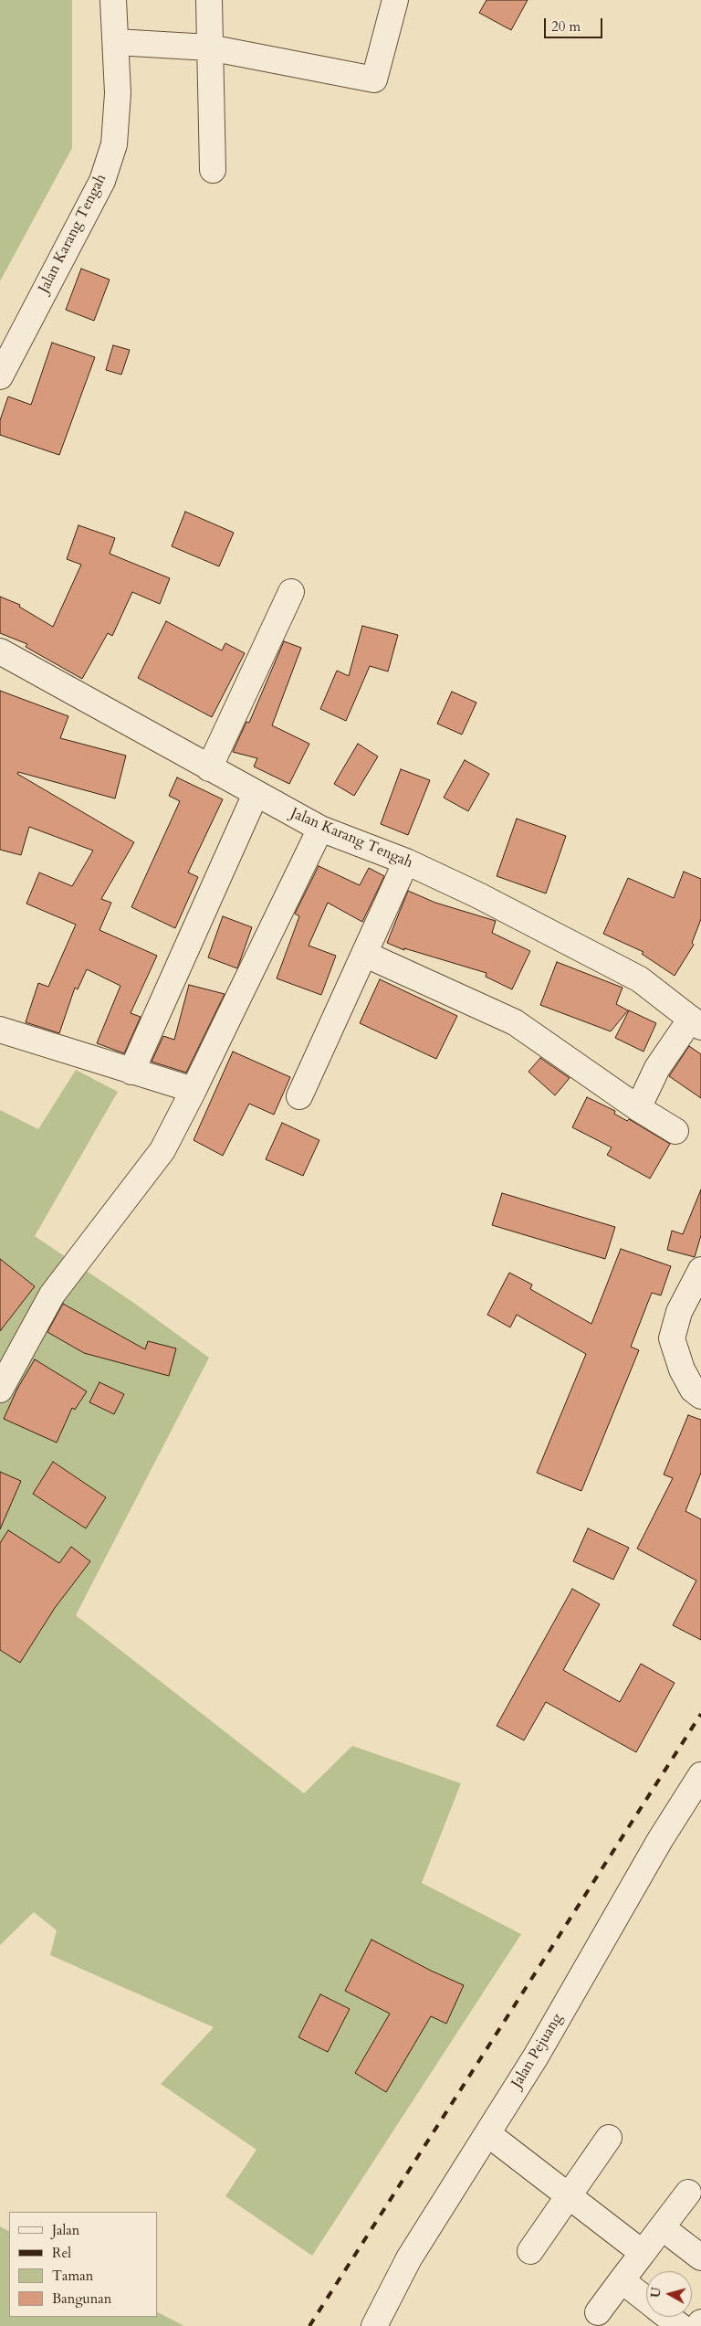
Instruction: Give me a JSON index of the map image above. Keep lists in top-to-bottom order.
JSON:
{
  "streets": {
    "street": ["Jalan Karang Tengah", "Jalan Pejuang"]
  },
  "legend": [
    "Jalan",
    "Rel",
    "Taman",
    "Bangunan"
  ],
  "scale_bar": "20 m",
  "north": "left"
}
